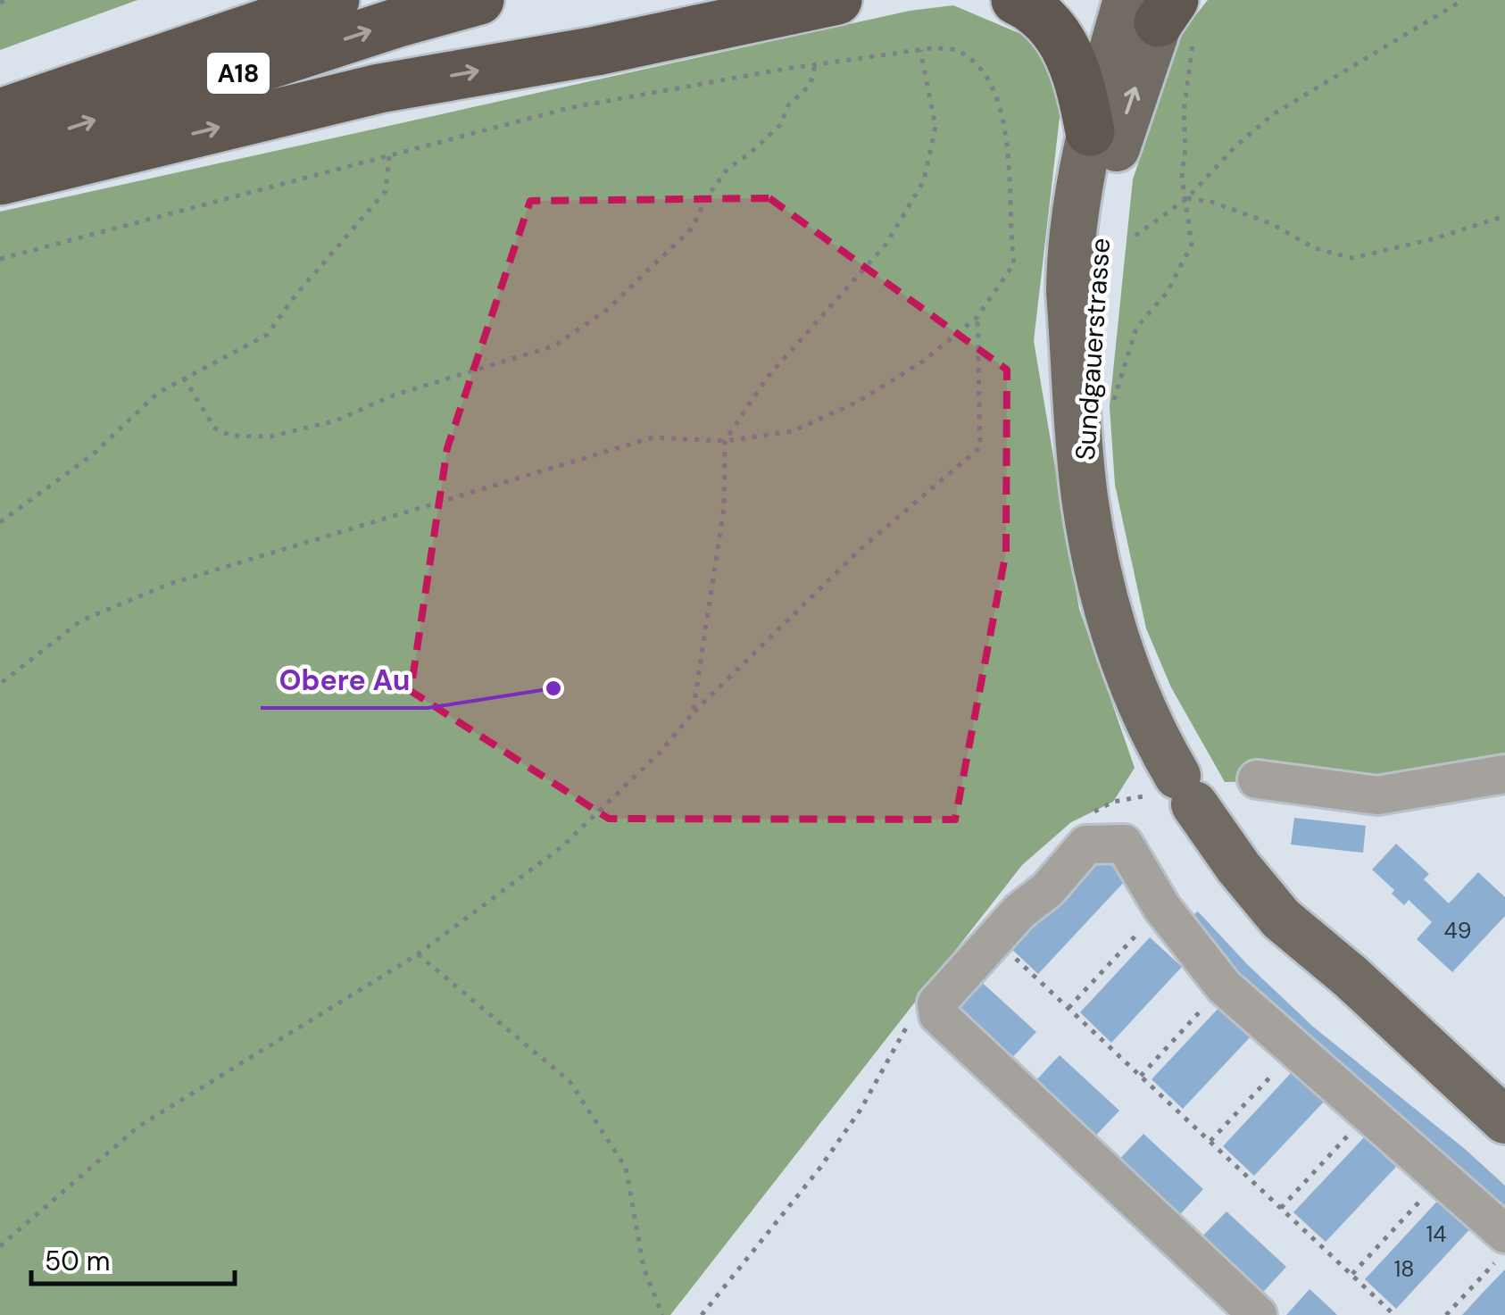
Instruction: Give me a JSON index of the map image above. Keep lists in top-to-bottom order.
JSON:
{
  "streets": {
    "highway": ["A18"],
    "main road": ["Sundgauerstrasse"]
  },
  "places": ["Obere Au"],
  "house_numbers": ["49", "14", "18"],
  "scale_bar": "50 m"
}
